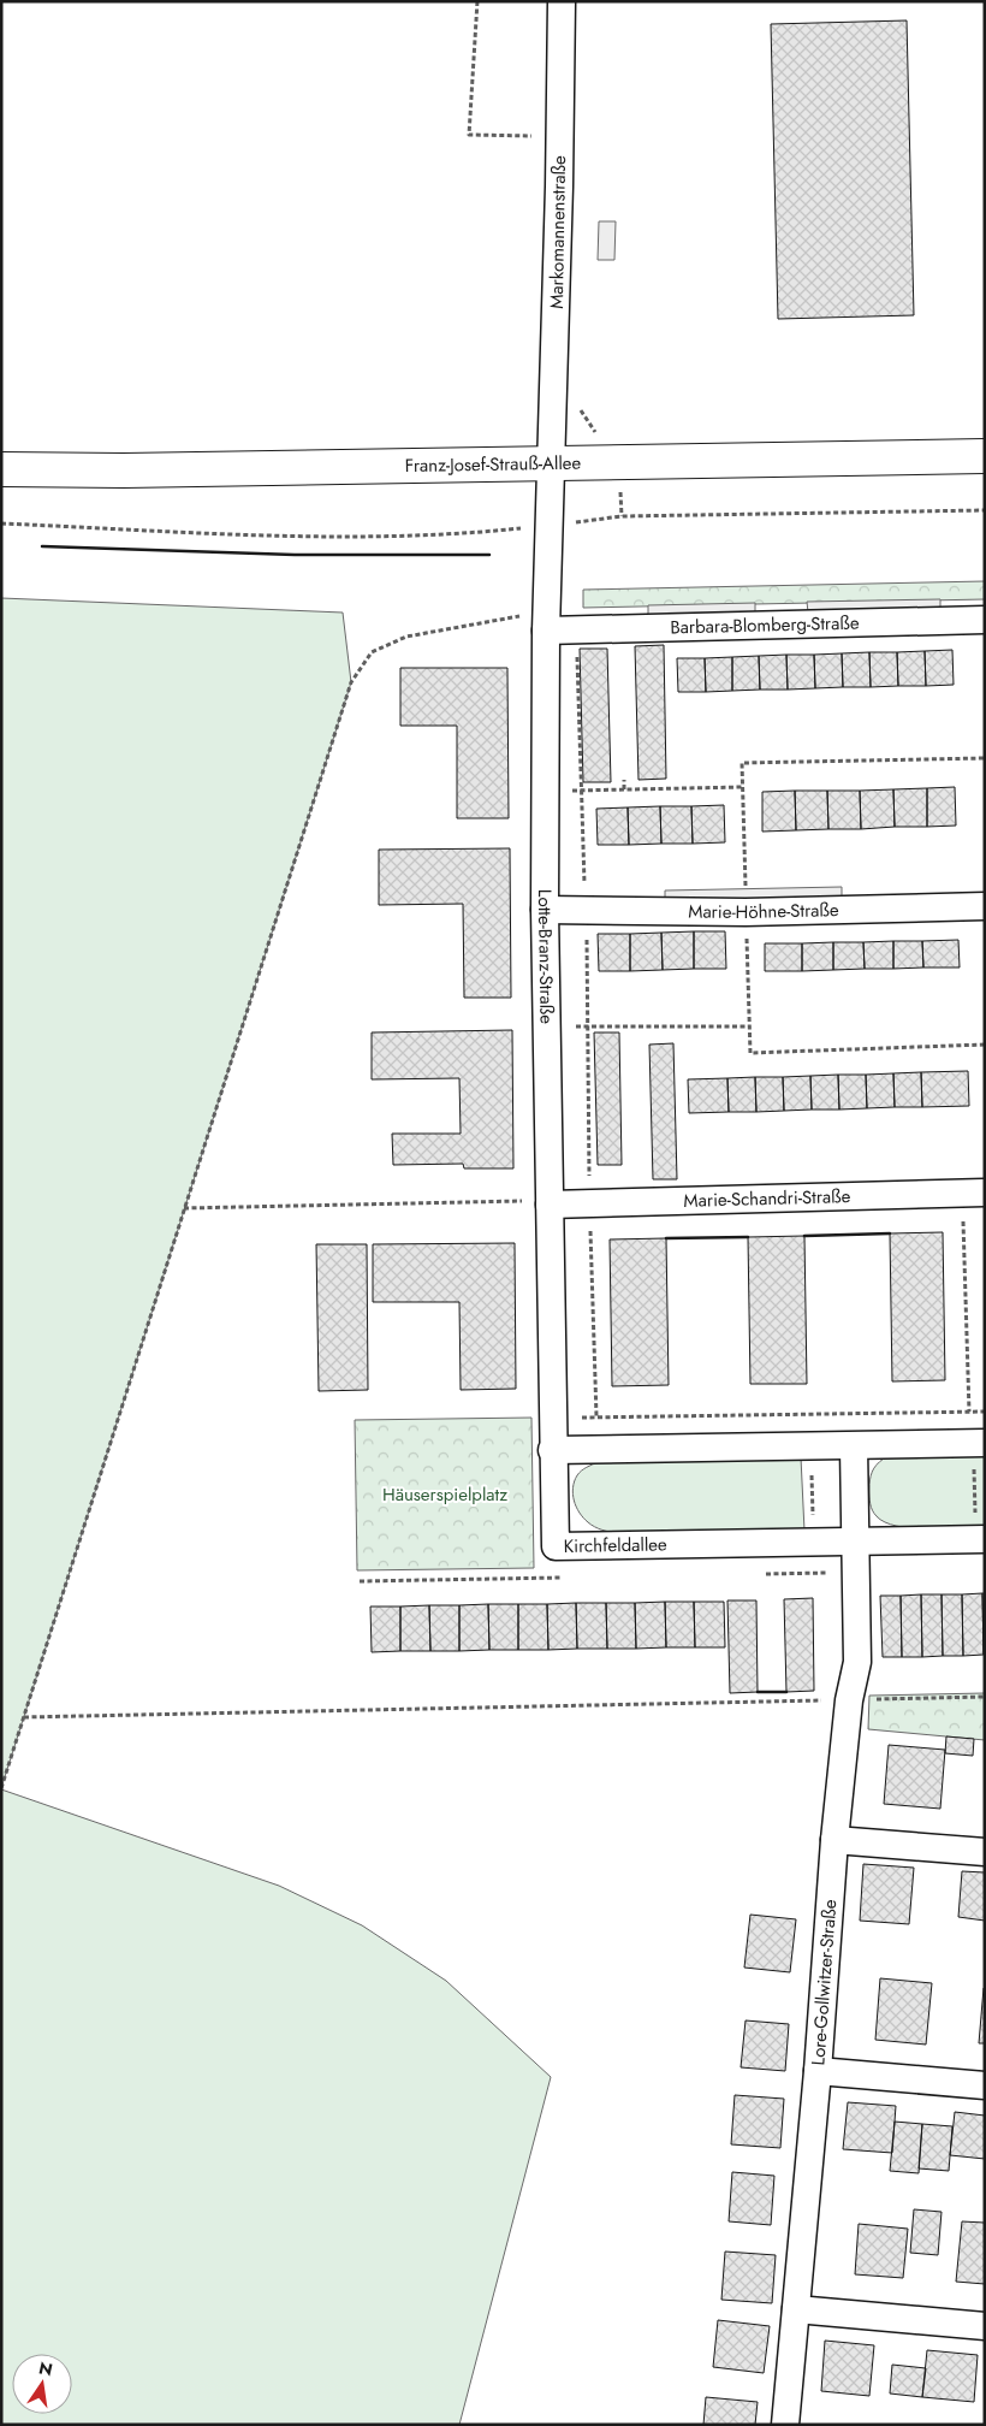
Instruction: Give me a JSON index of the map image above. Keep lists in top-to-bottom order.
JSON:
{
  "streets": {
    "street": [
      "Markomannenstraße",
      "Franz-Josef-Strauß-Allee",
      "Barbara-Blomberg-Straße",
      "Marie-Höhne-Straße",
      "Lotte-Branz-Straße",
      "Marie-Schandri-Straße",
      "Kirchfeldallee",
      "Lore-Gollwitzer-Straße"
    ]
  },
  "crossings": [
    ["Markomannenstraße", "Franz-Josef-Strauß-Allee"],
    ["Markomannenstraße", "Lotte-Branz-Straße"],
    ["Franz-Josef-Strauß-Allee", "Lotte-Branz-Straße"],
    ["Barbara-Blomberg-Straße", "Lotte-Branz-Straße"],
    ["Marie-Höhne-Straße", "Lotte-Branz-Straße"],
    ["Lotte-Branz-Straße", "Marie-Schandri-Straße"],
    ["Lotte-Branz-Straße", "Kirchfeldallee"],
    ["Kirchfeldallee", "Lore-Gollwitzer-Straße"]
  ],
  "parks": ["Häuserspielplatz"],
  "north": "top"
}
